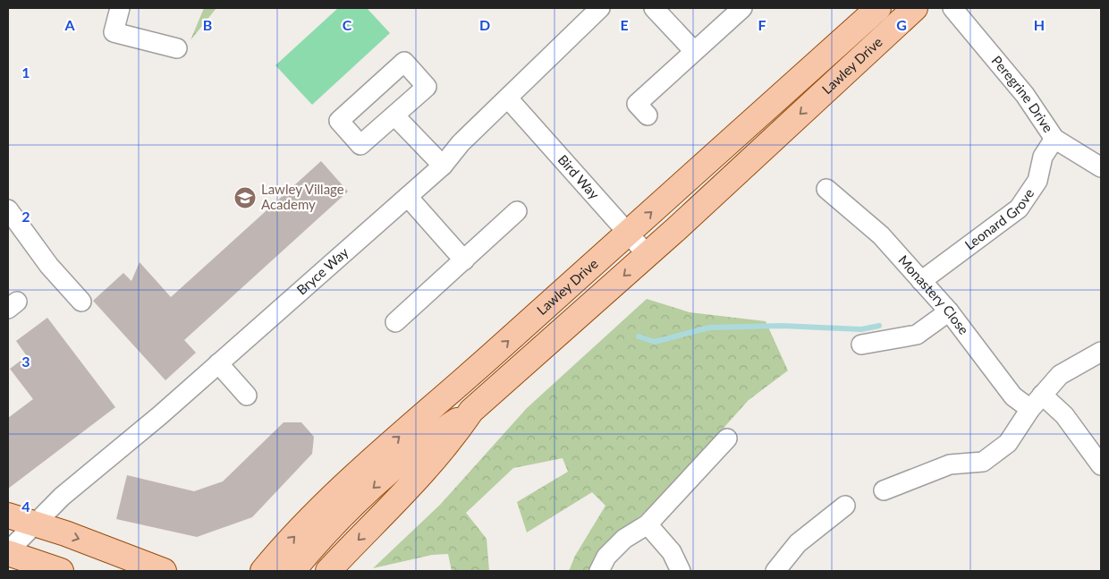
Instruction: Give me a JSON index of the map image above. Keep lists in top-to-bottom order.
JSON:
{
  "streets": {
    "main road": ["Lawley Drive"],
    "street": [
      "Peregrine Drive",
      "Bird Way",
      "Leonard Grove",
      "Bryce Way",
      "Monastery Close"
    ]
  },
  "crossings": [
    ["Lawley Drive", "Bird Way"],
    ["Peregrine Drive", "Leonard Grove"],
    ["Bird Way", "Bryce Way"],
    ["Leonard Grove", "Monastery Close"]
  ],
  "places": {
    "school or university": ["Lawley Village Academy"]
  },
  "grid": {
    "columns": [
      "A",
      "B",
      "C",
      "D",
      "E",
      "F",
      "G",
      "H"
    ],
    "rows": [
      "1",
      "2",
      "3",
      "4"
    ]
  }
}
